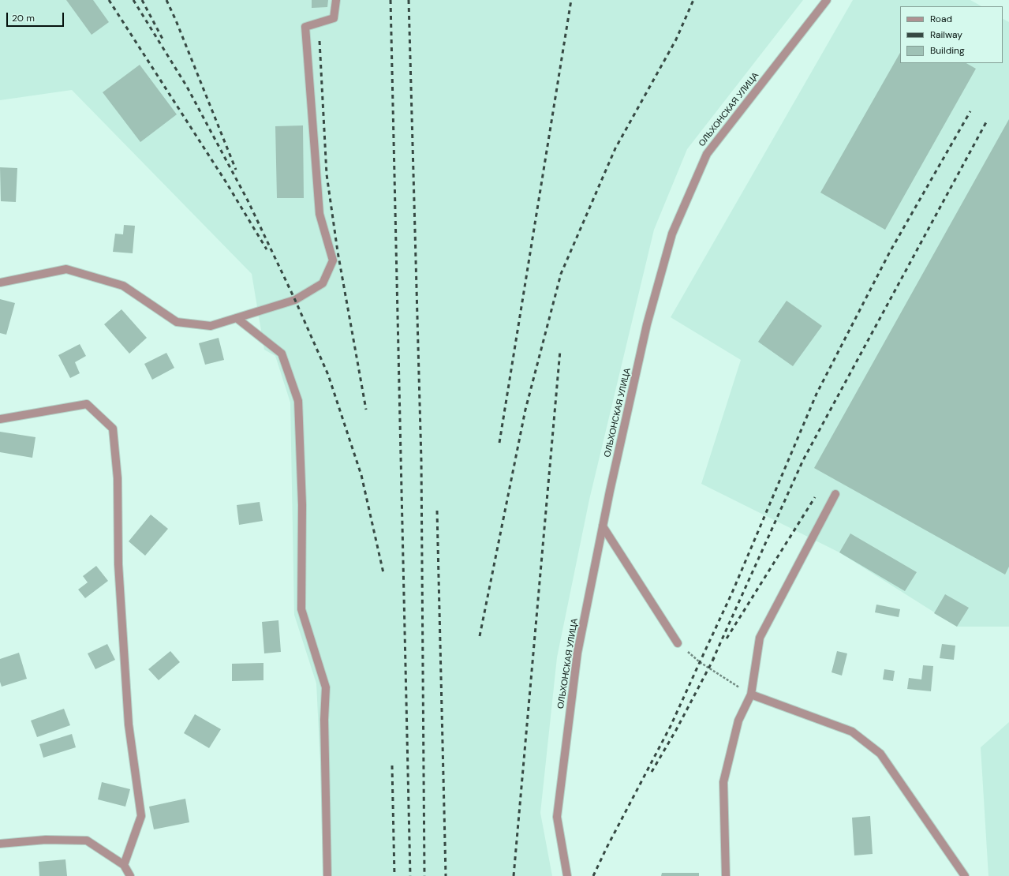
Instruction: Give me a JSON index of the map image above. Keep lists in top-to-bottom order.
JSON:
{
  "streets": {
    "street": ["ОЛЬХОНСКАЯ УЛИЦА"]
  },
  "legend": ["Road", "Railway", "Building"],
  "scale_bar": "20 m"
}
